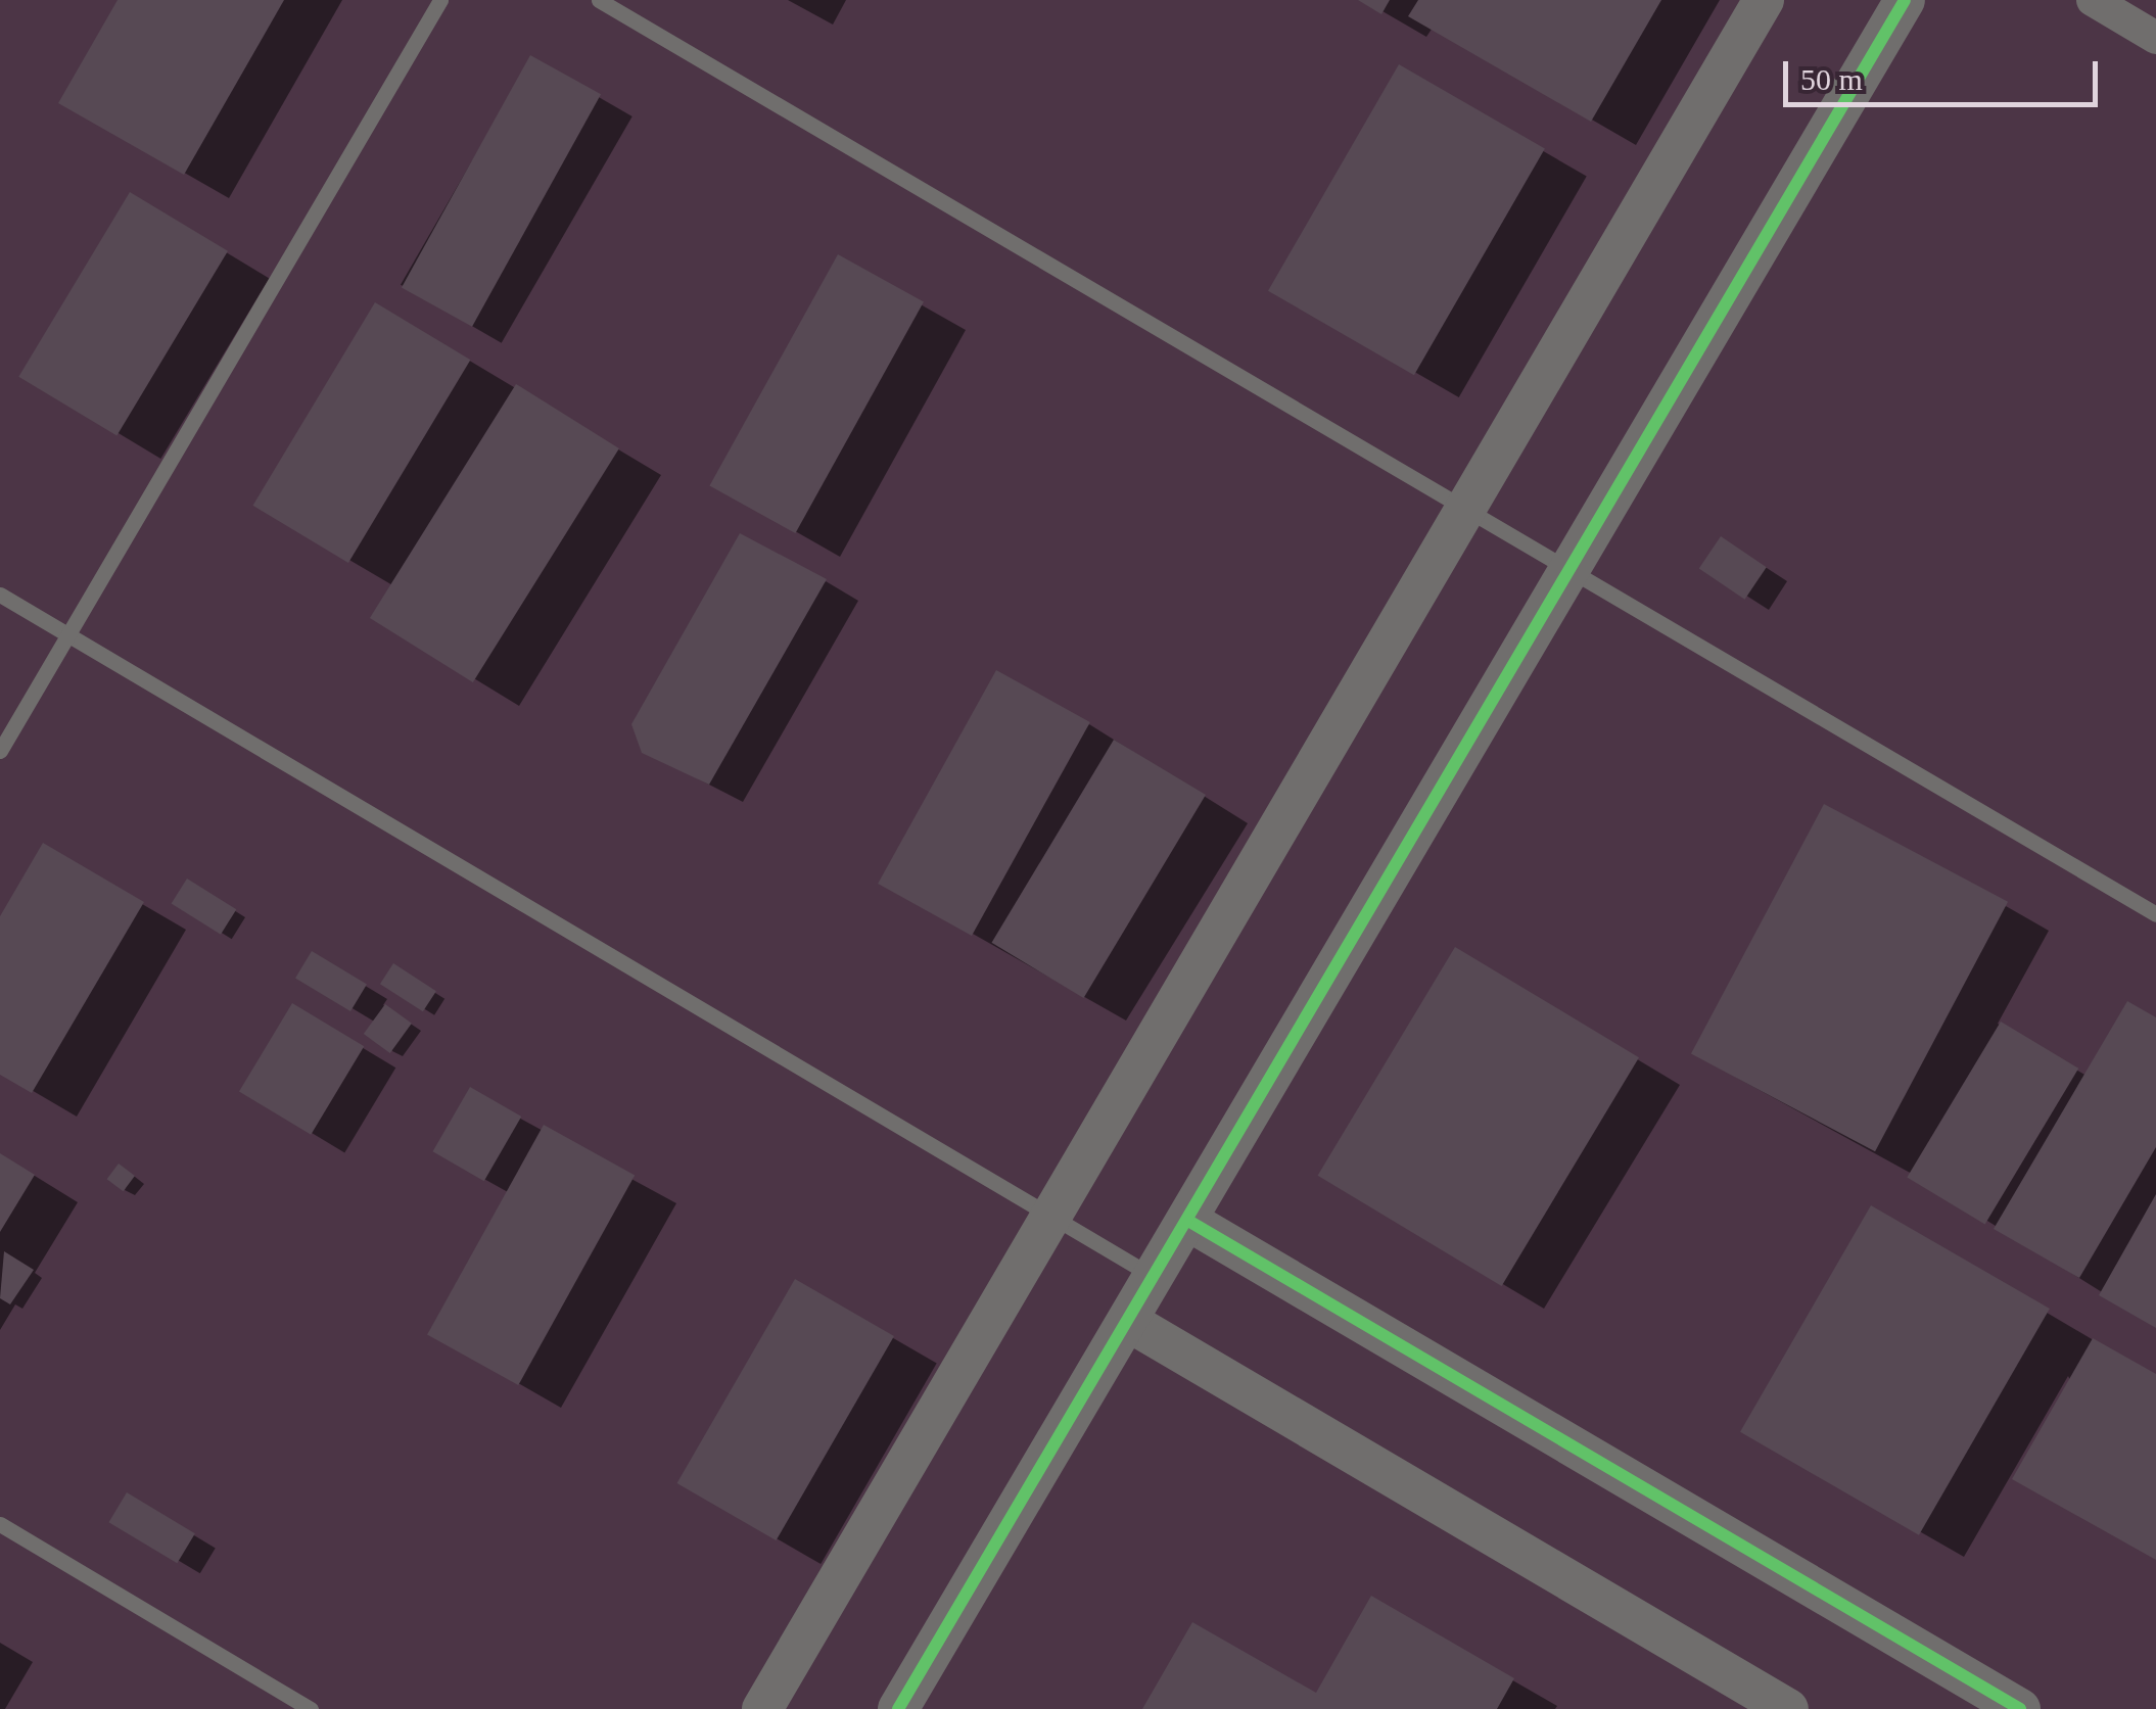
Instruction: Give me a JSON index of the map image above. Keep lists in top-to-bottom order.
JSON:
{
  "scale_bar": "50 m"
}
